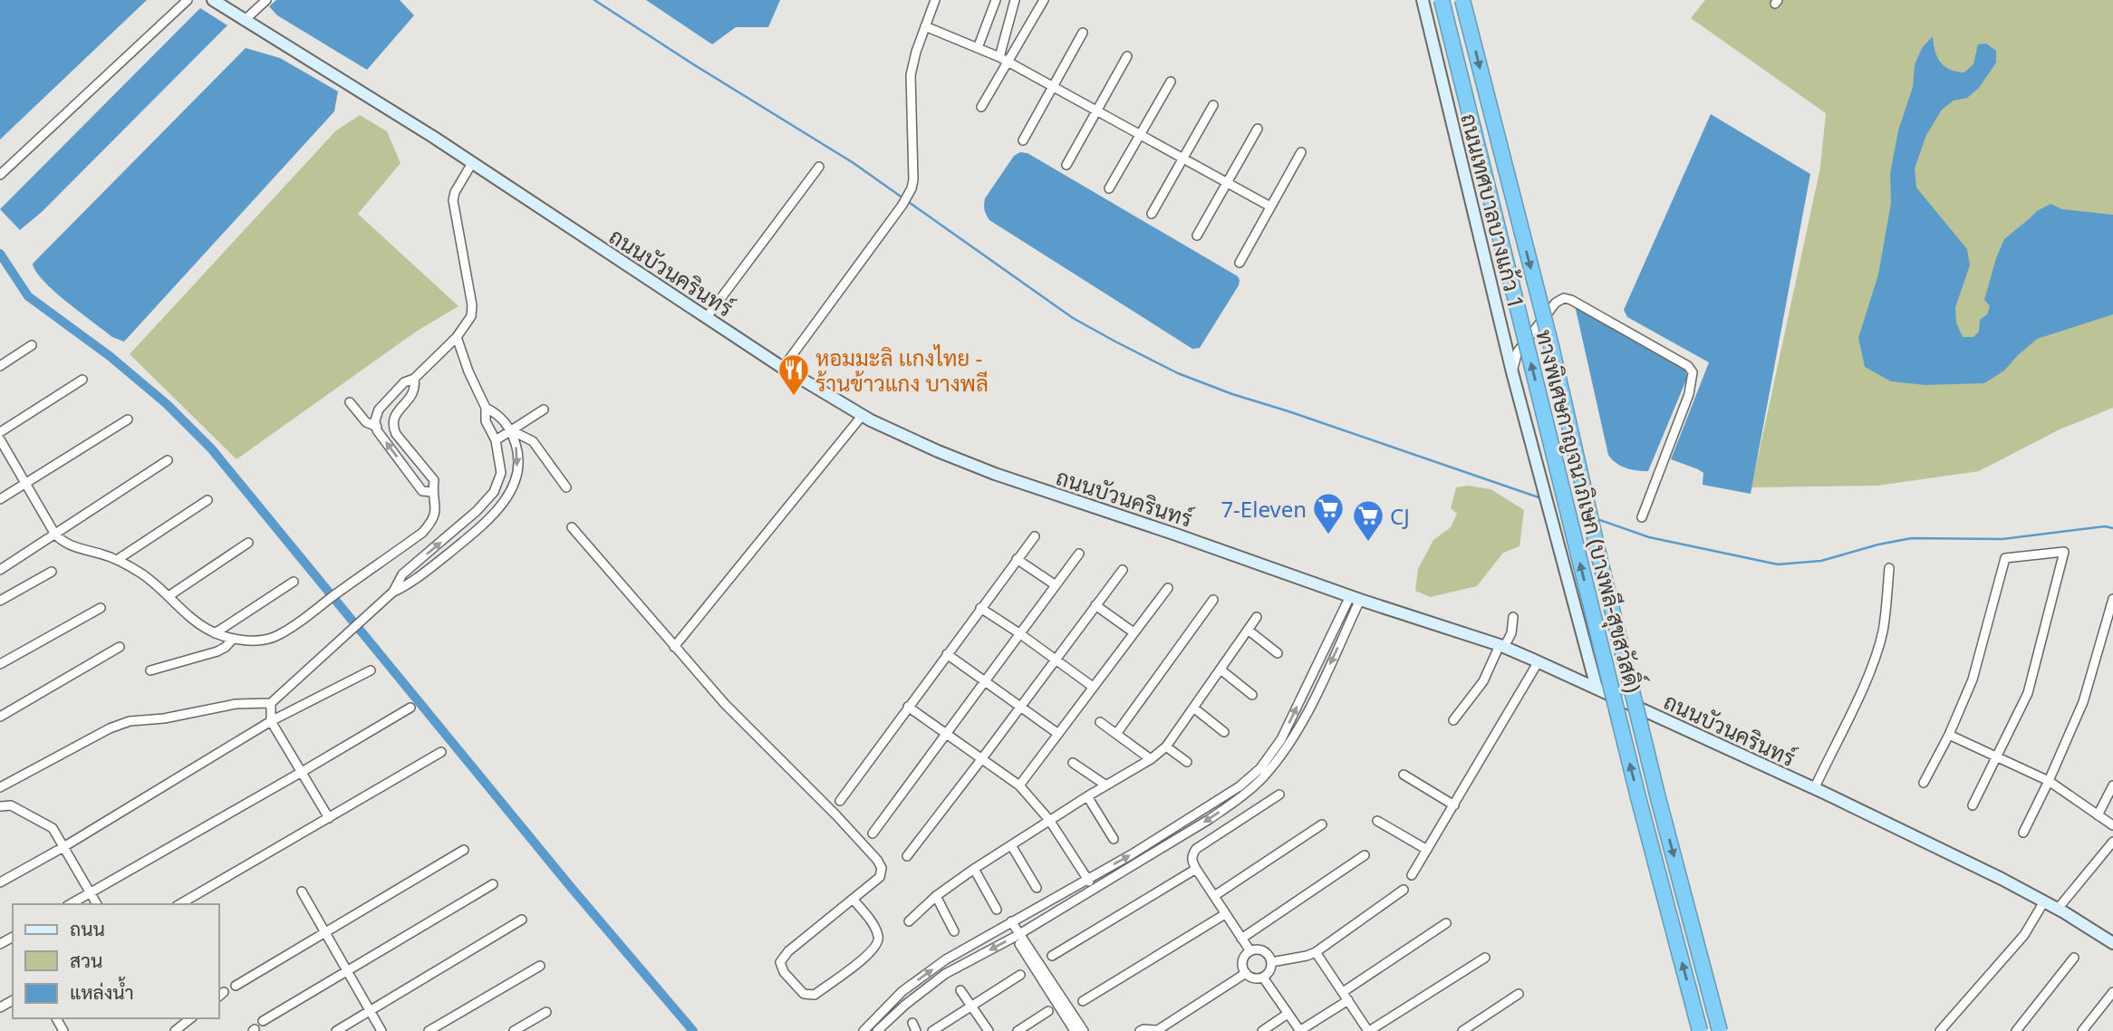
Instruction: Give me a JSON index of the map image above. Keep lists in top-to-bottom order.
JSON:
{
  "streets": {
    "highway": ["ทางพิเศษกาญจนาภิเษก (บางพลี-สุขสวัสดิ์)"],
    "street": ["ถนนเทศบาลบางแก้ว 1", "ถนนบัวนครินทร์"]
  },
  "crossings": [
    ["ถนนเทศบาลบางแก้ว 1", "ถนนบัวนครินทร์"]
  ],
  "places": {
    "restaurant": ["หอมมะลิ เเกงไทย - ร้านข้าวแกง บางพลี"],
    "supermarket": ["7-Eleven", "CJ"]
  },
  "legend": ["ถนน", "สวน", "แหล่งน้ำ"]
}
